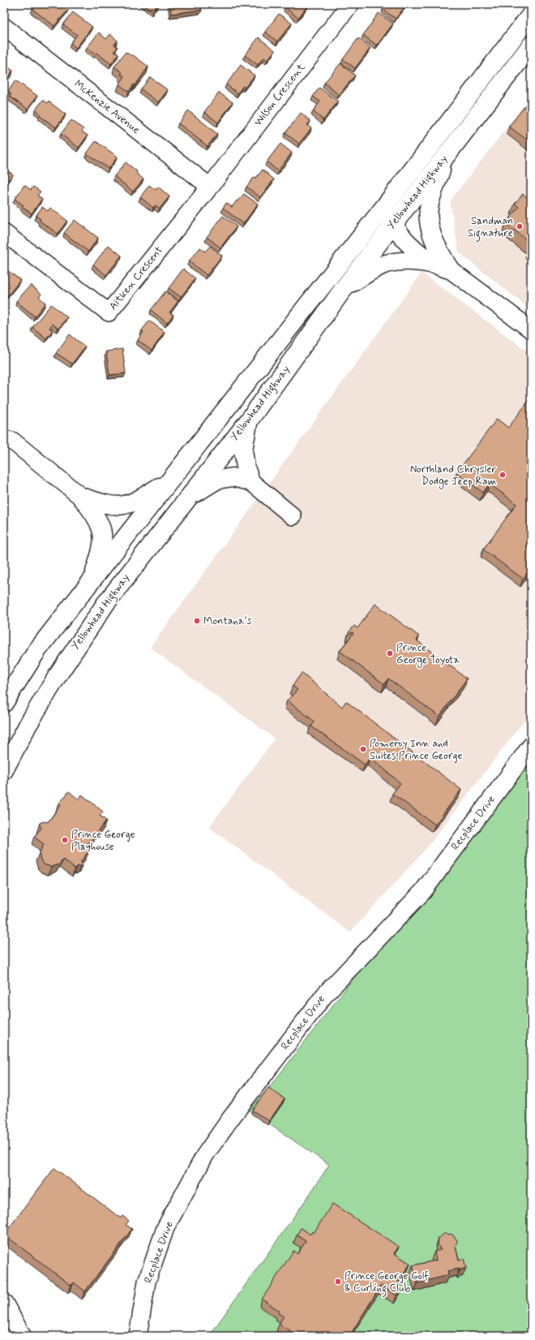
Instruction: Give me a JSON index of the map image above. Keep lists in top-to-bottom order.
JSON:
{
  "streets": {
    "highway": ["Yellowhead Highway"],
    "street": [
      "Wilson Crescent",
      "McKenzie Avenue",
      "Aitken Crescent",
      "Recplace Drive"
    ]
  },
  "crossings": [
    ["Wilson Crescent", "McKenzie Avenue"],
    ["Wilson Crescent", "Aitken Crescent"],
    ["McKenzie Avenue", "Aitken Crescent"]
  ],
  "places": [
    "Sandman Signature",
    "Northland Chrysler Dodge Jeep Ram",
    "Montana's",
    "Prince George Toyota",
    "Pomeroy Inn and Suites Prince George",
    "Prince George Playhouse",
    "Prince George Golf & Curling Club"
  ]
}
